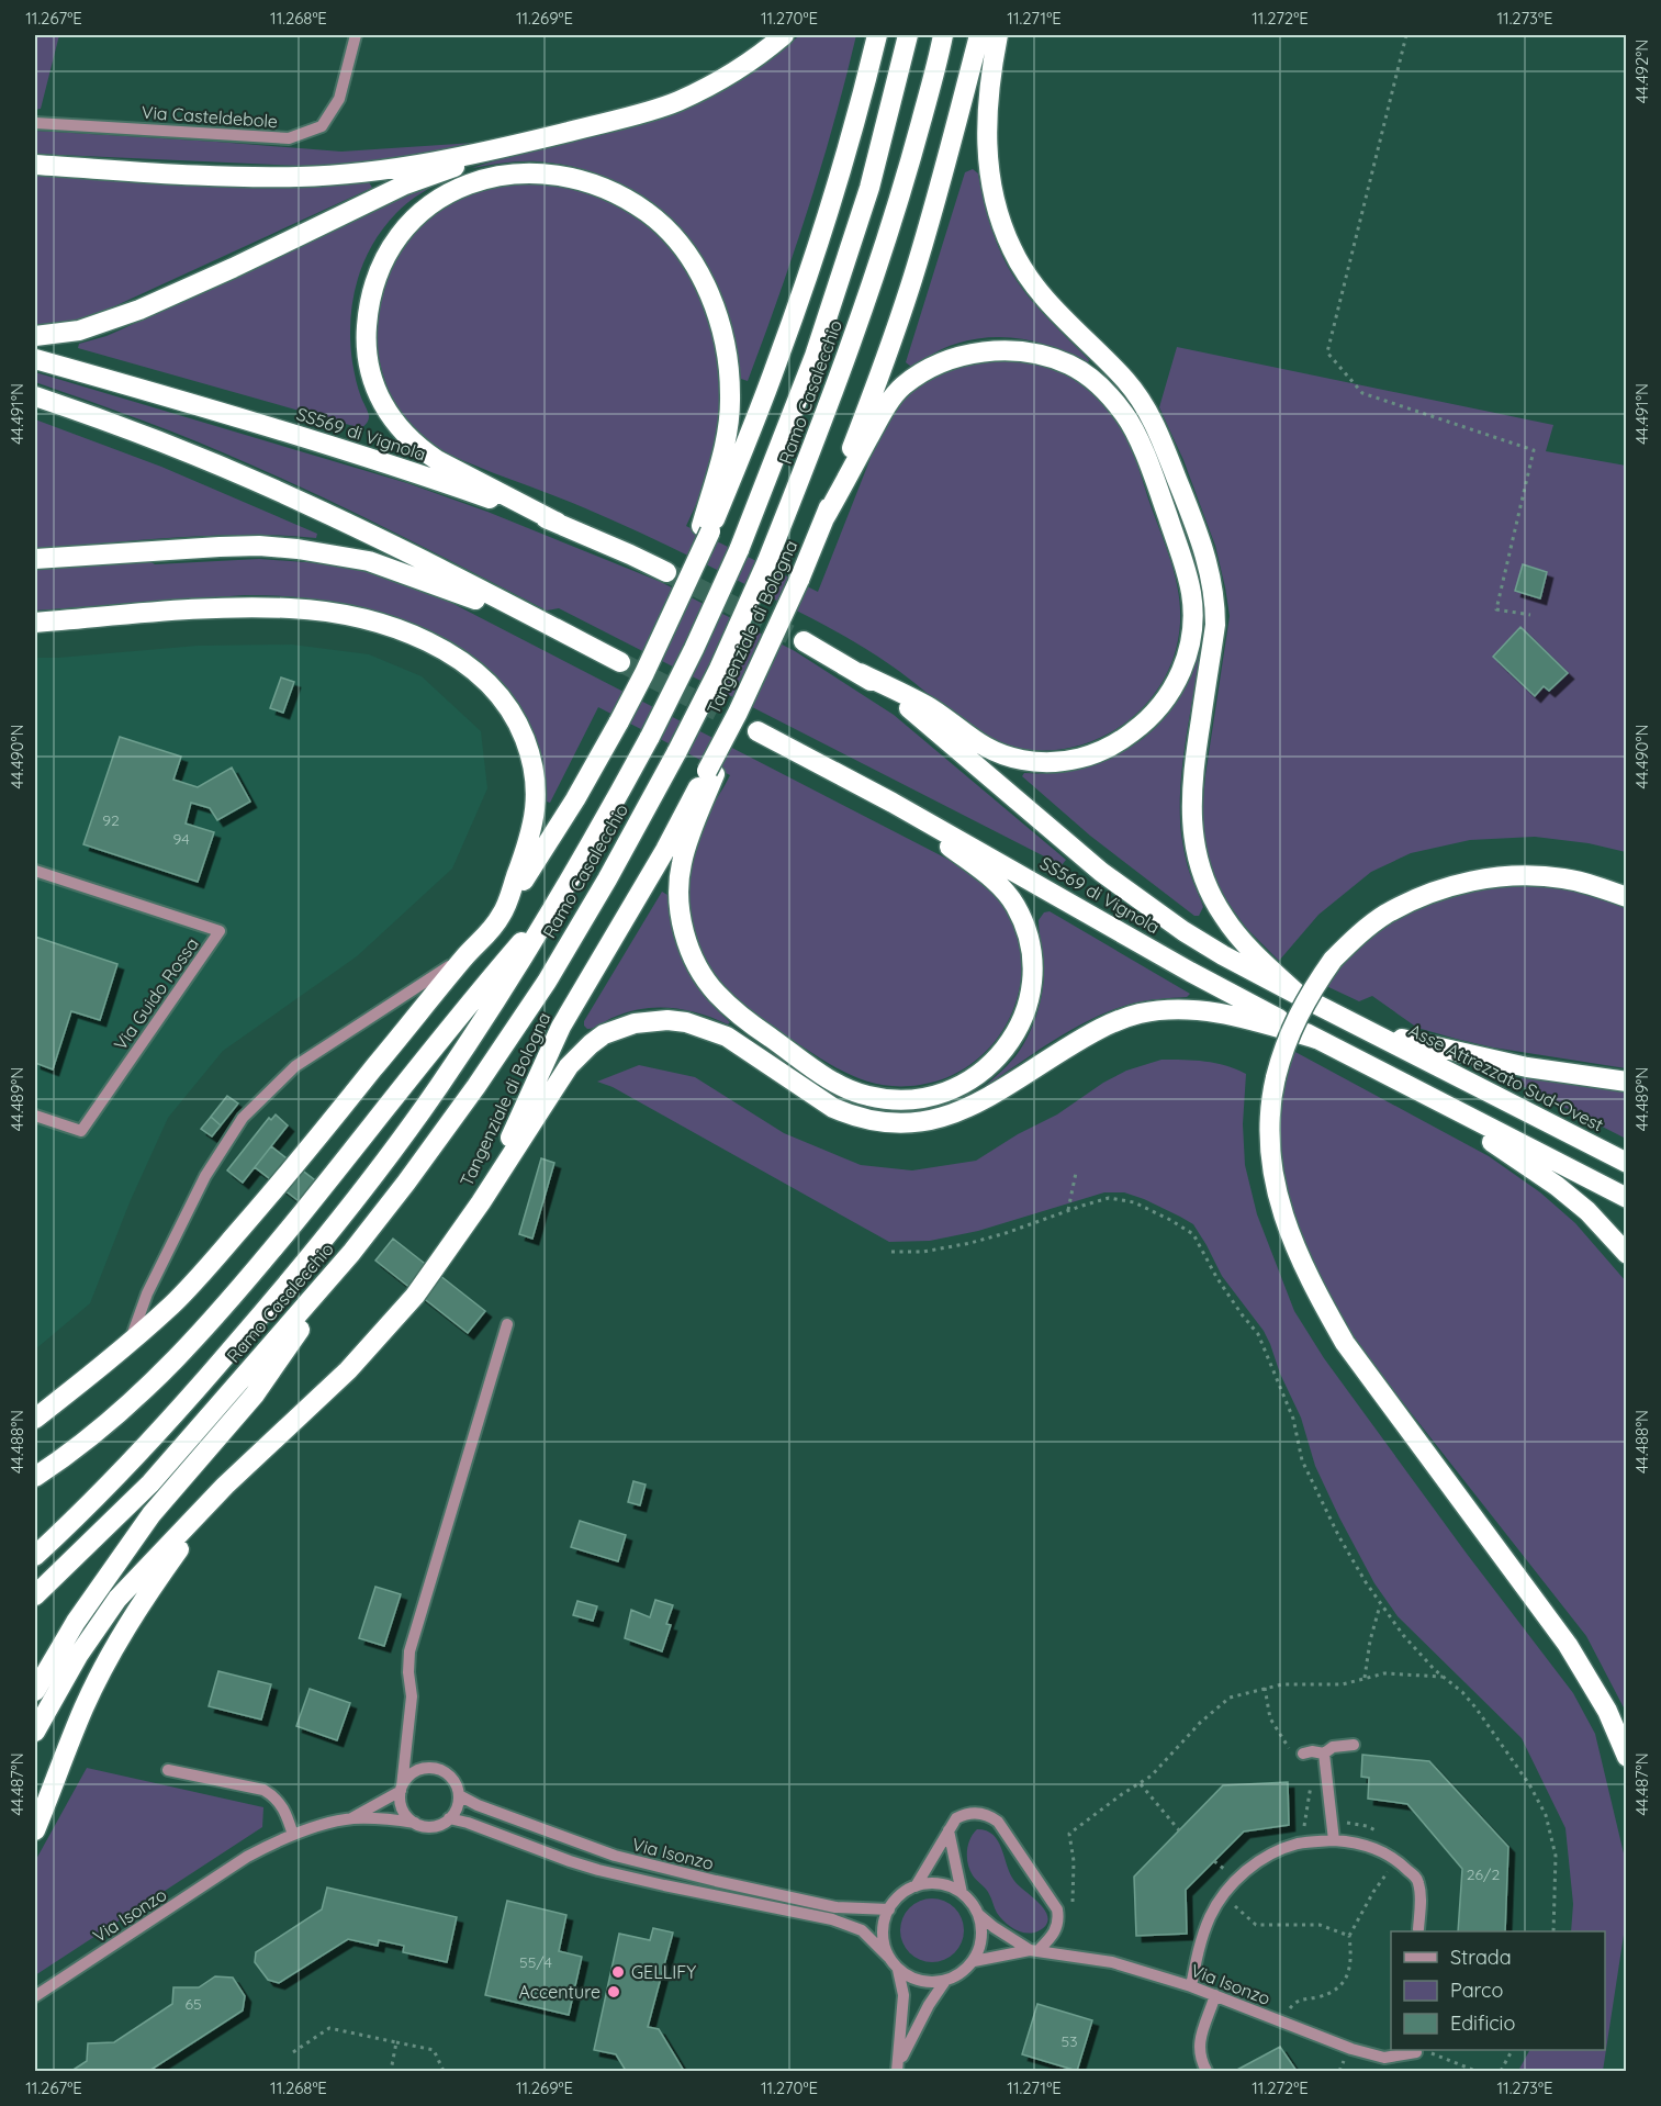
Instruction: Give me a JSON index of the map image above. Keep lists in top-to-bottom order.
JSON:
{
  "streets": {
    "highway": [
      "Ramo Casalecchio",
      "SS569 di Vignola",
      "Tangenziale di Bologna",
      "Asse Attrezzato Sud-Ovest"
    ],
    "street": ["Via Casteldebole", "Via Guido Rossa", "Via Isonzo"]
  },
  "crossings": [
    ["SS569 di Vignola", "Asse Attrezzato Sud-Ovest"]
  ],
  "places": ["GELLIFY", "Accenture"],
  "house_numbers": [
    "92",
    "94",
    "26/2",
    "55/4",
    "65",
    "53"
  ],
  "legend": ["Strada", "Parco", "Edificio"],
  "coordinates": [
    "11.267°E",
    "11.268°E",
    "11.269°E",
    "11.270°E",
    "11.271°E",
    "11.272°E",
    "11.273°E",
    "44.492°N",
    "44.491°N",
    "44.490°N",
    "44.489°N",
    "44.488°N",
    "44.487°N"
  ]
}
